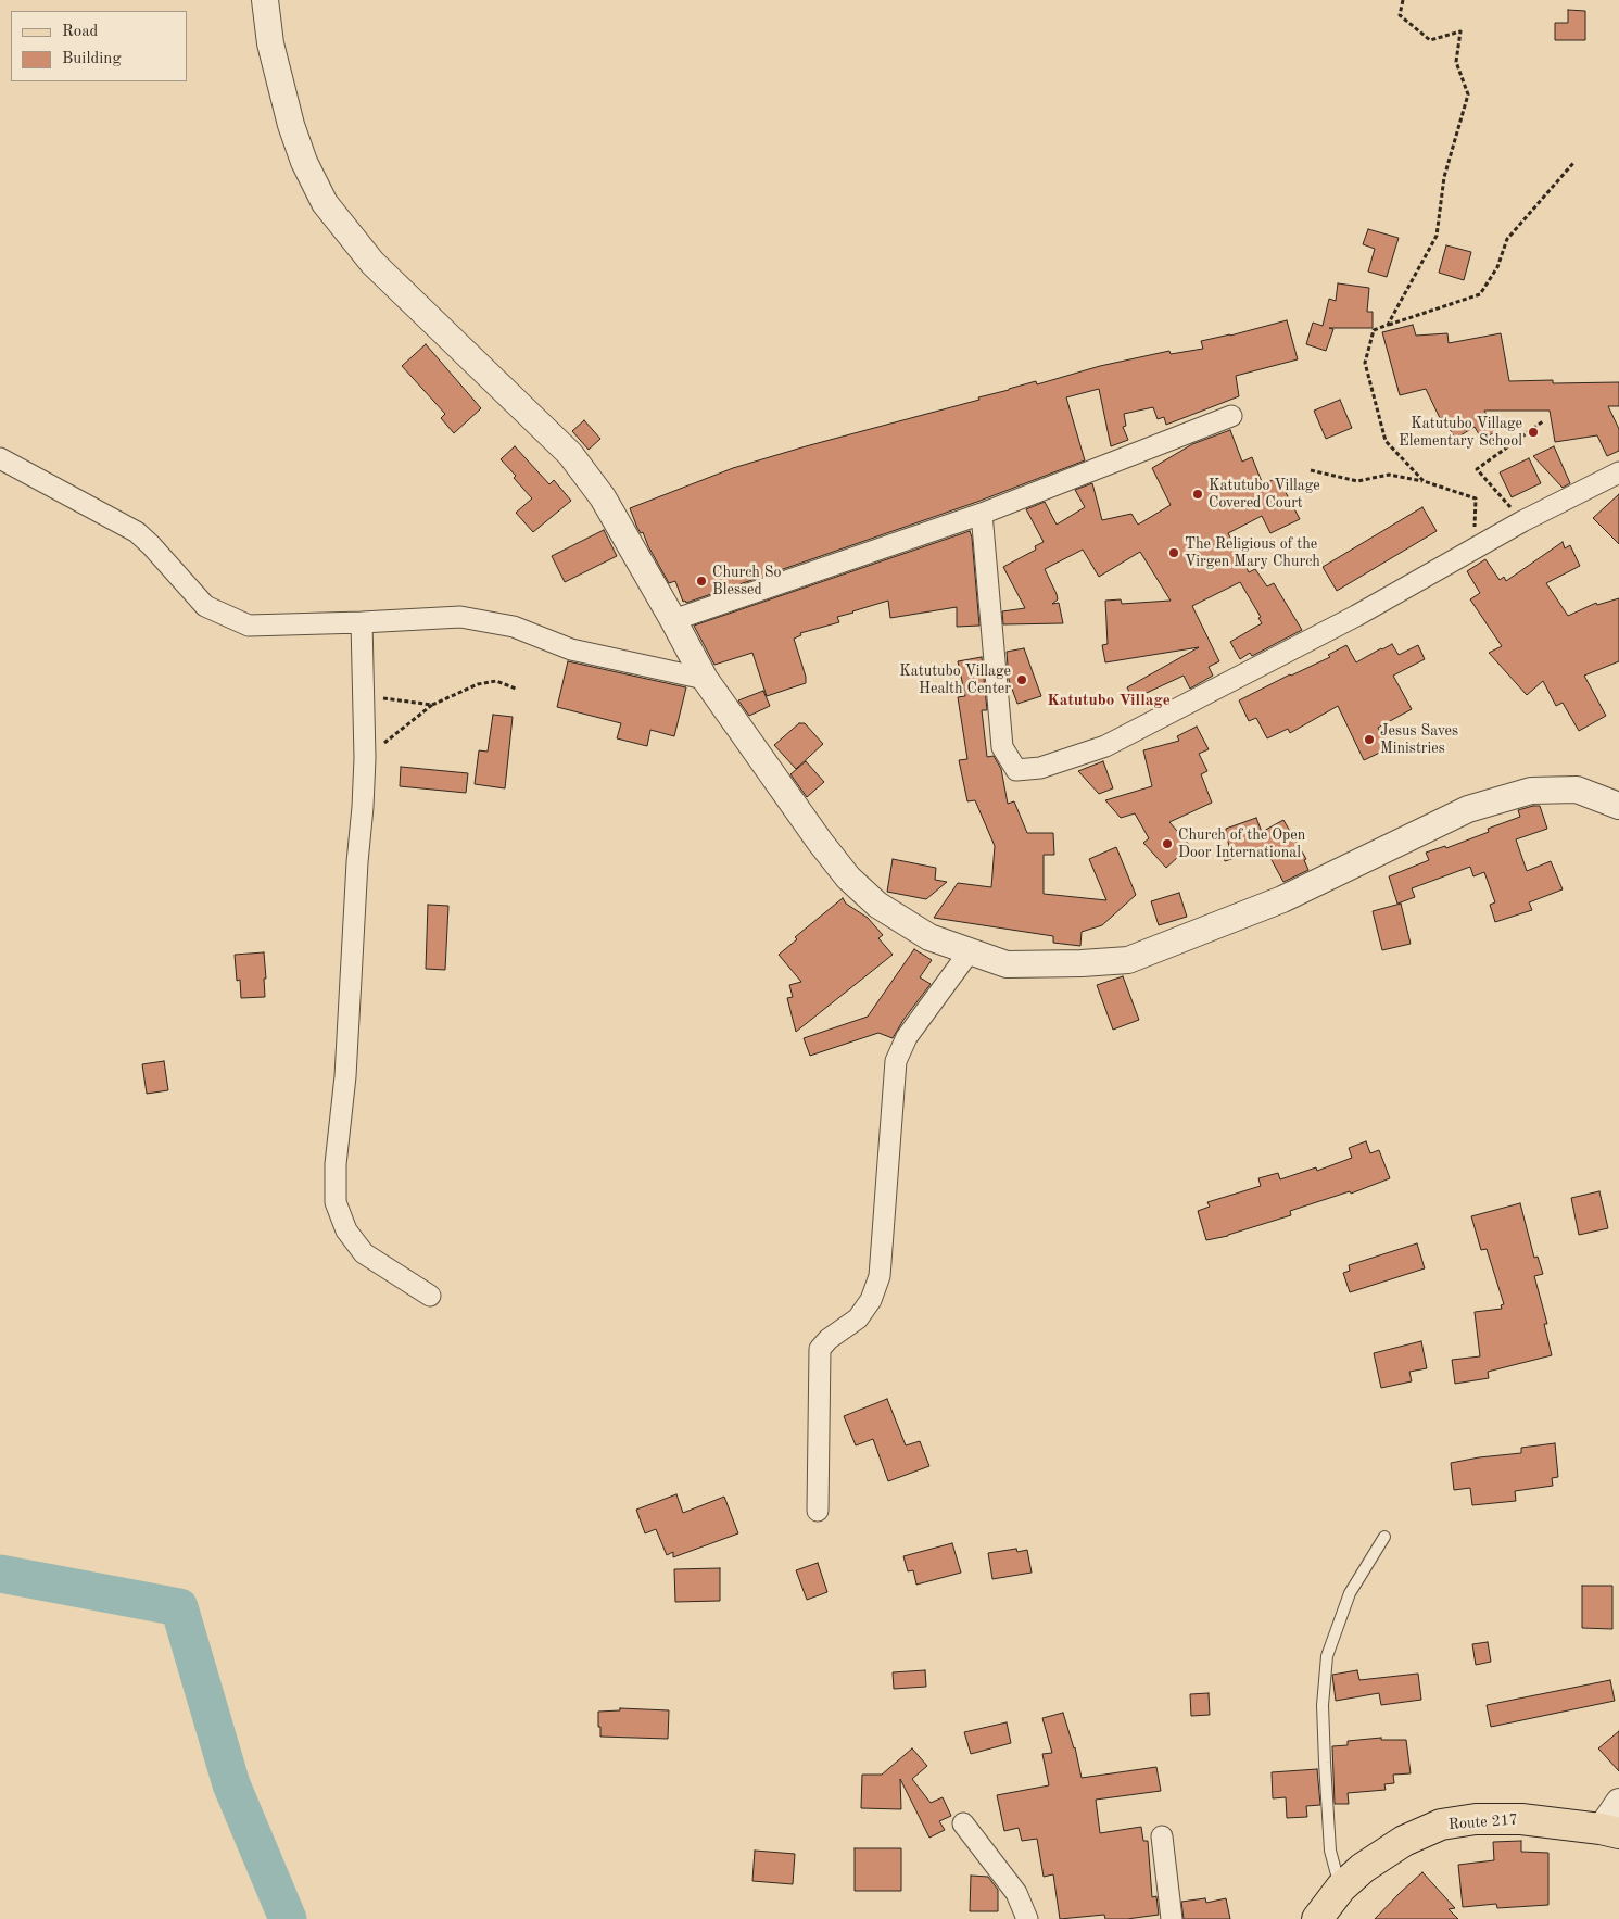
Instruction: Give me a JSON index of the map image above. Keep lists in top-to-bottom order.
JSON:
{
  "streets": {
    "main road": ["Route 217"]
  },
  "districts": ["Katutubo Village"],
  "places": [
    "Katutubo Village Elementary School",
    "Katutubo Village Covered Court",
    "The Religious of the Virgen Mary Church",
    "Church So Blessed",
    "Katutubo Village Health Center",
    "Jesus Saves Ministries",
    "Church of the Open Door International"
  ],
  "legend": ["Road", "Building"]
}
